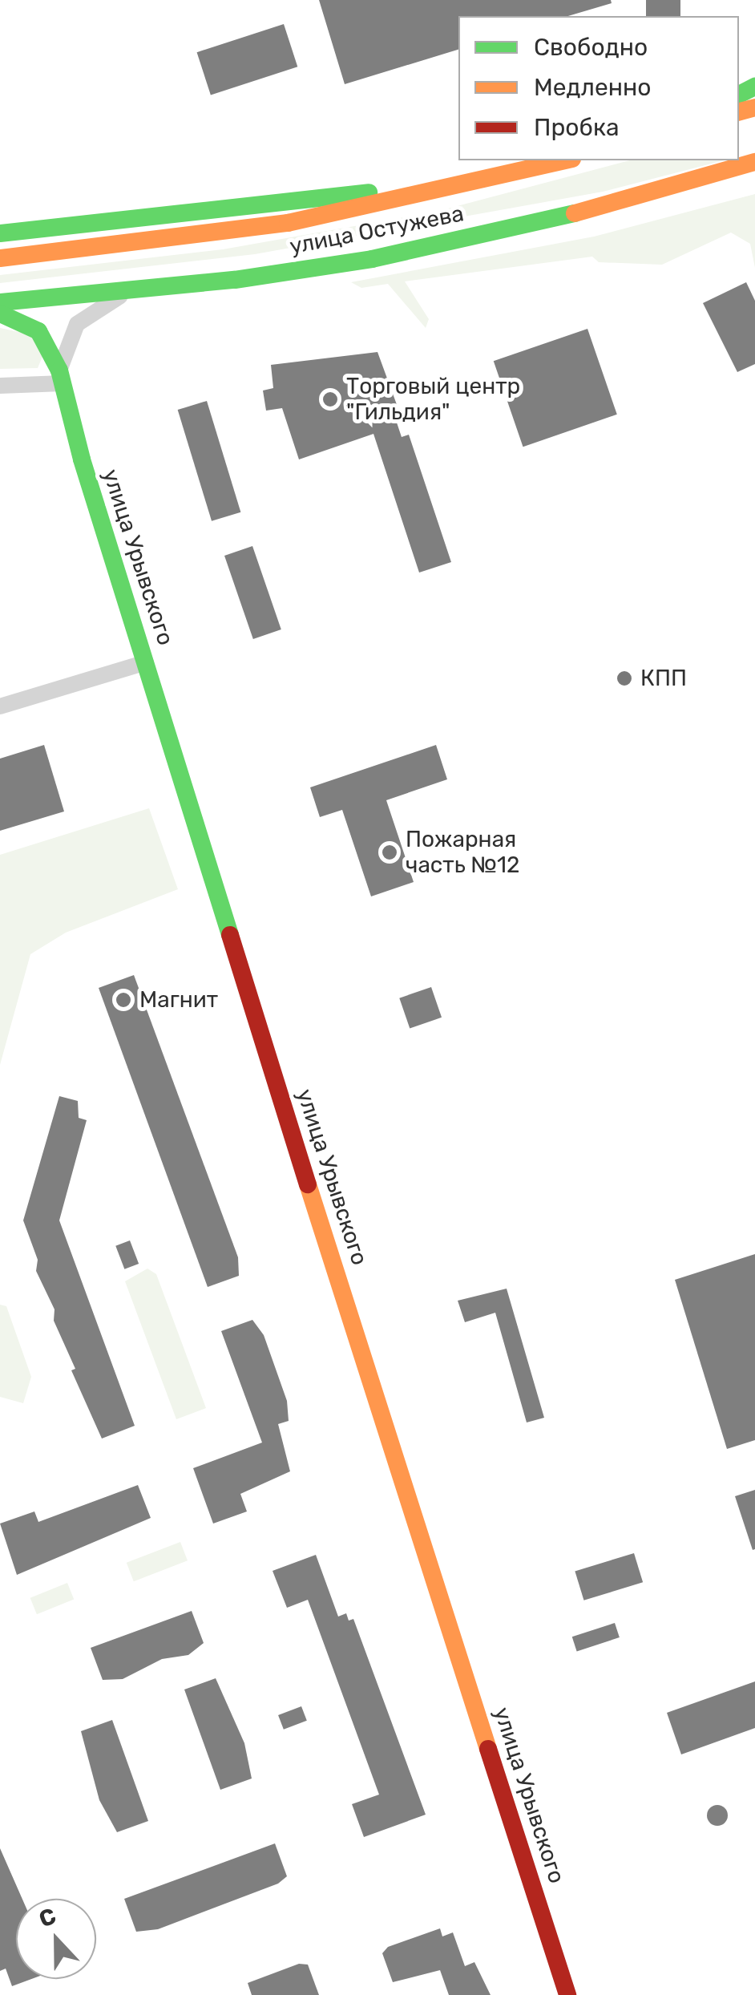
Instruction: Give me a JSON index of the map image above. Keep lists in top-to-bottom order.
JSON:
{
  "streets": {
    "main road": ["улица Остужева", "улица Урывского"]
  },
  "places": [
    "Торговый центр \"Гильдия\"",
    "КПП",
    "Пожарная часть №12",
    "Магнит"
  ],
  "legend": ["Свободно", "Медленно", "Пробка"],
  "north": "top"
}
